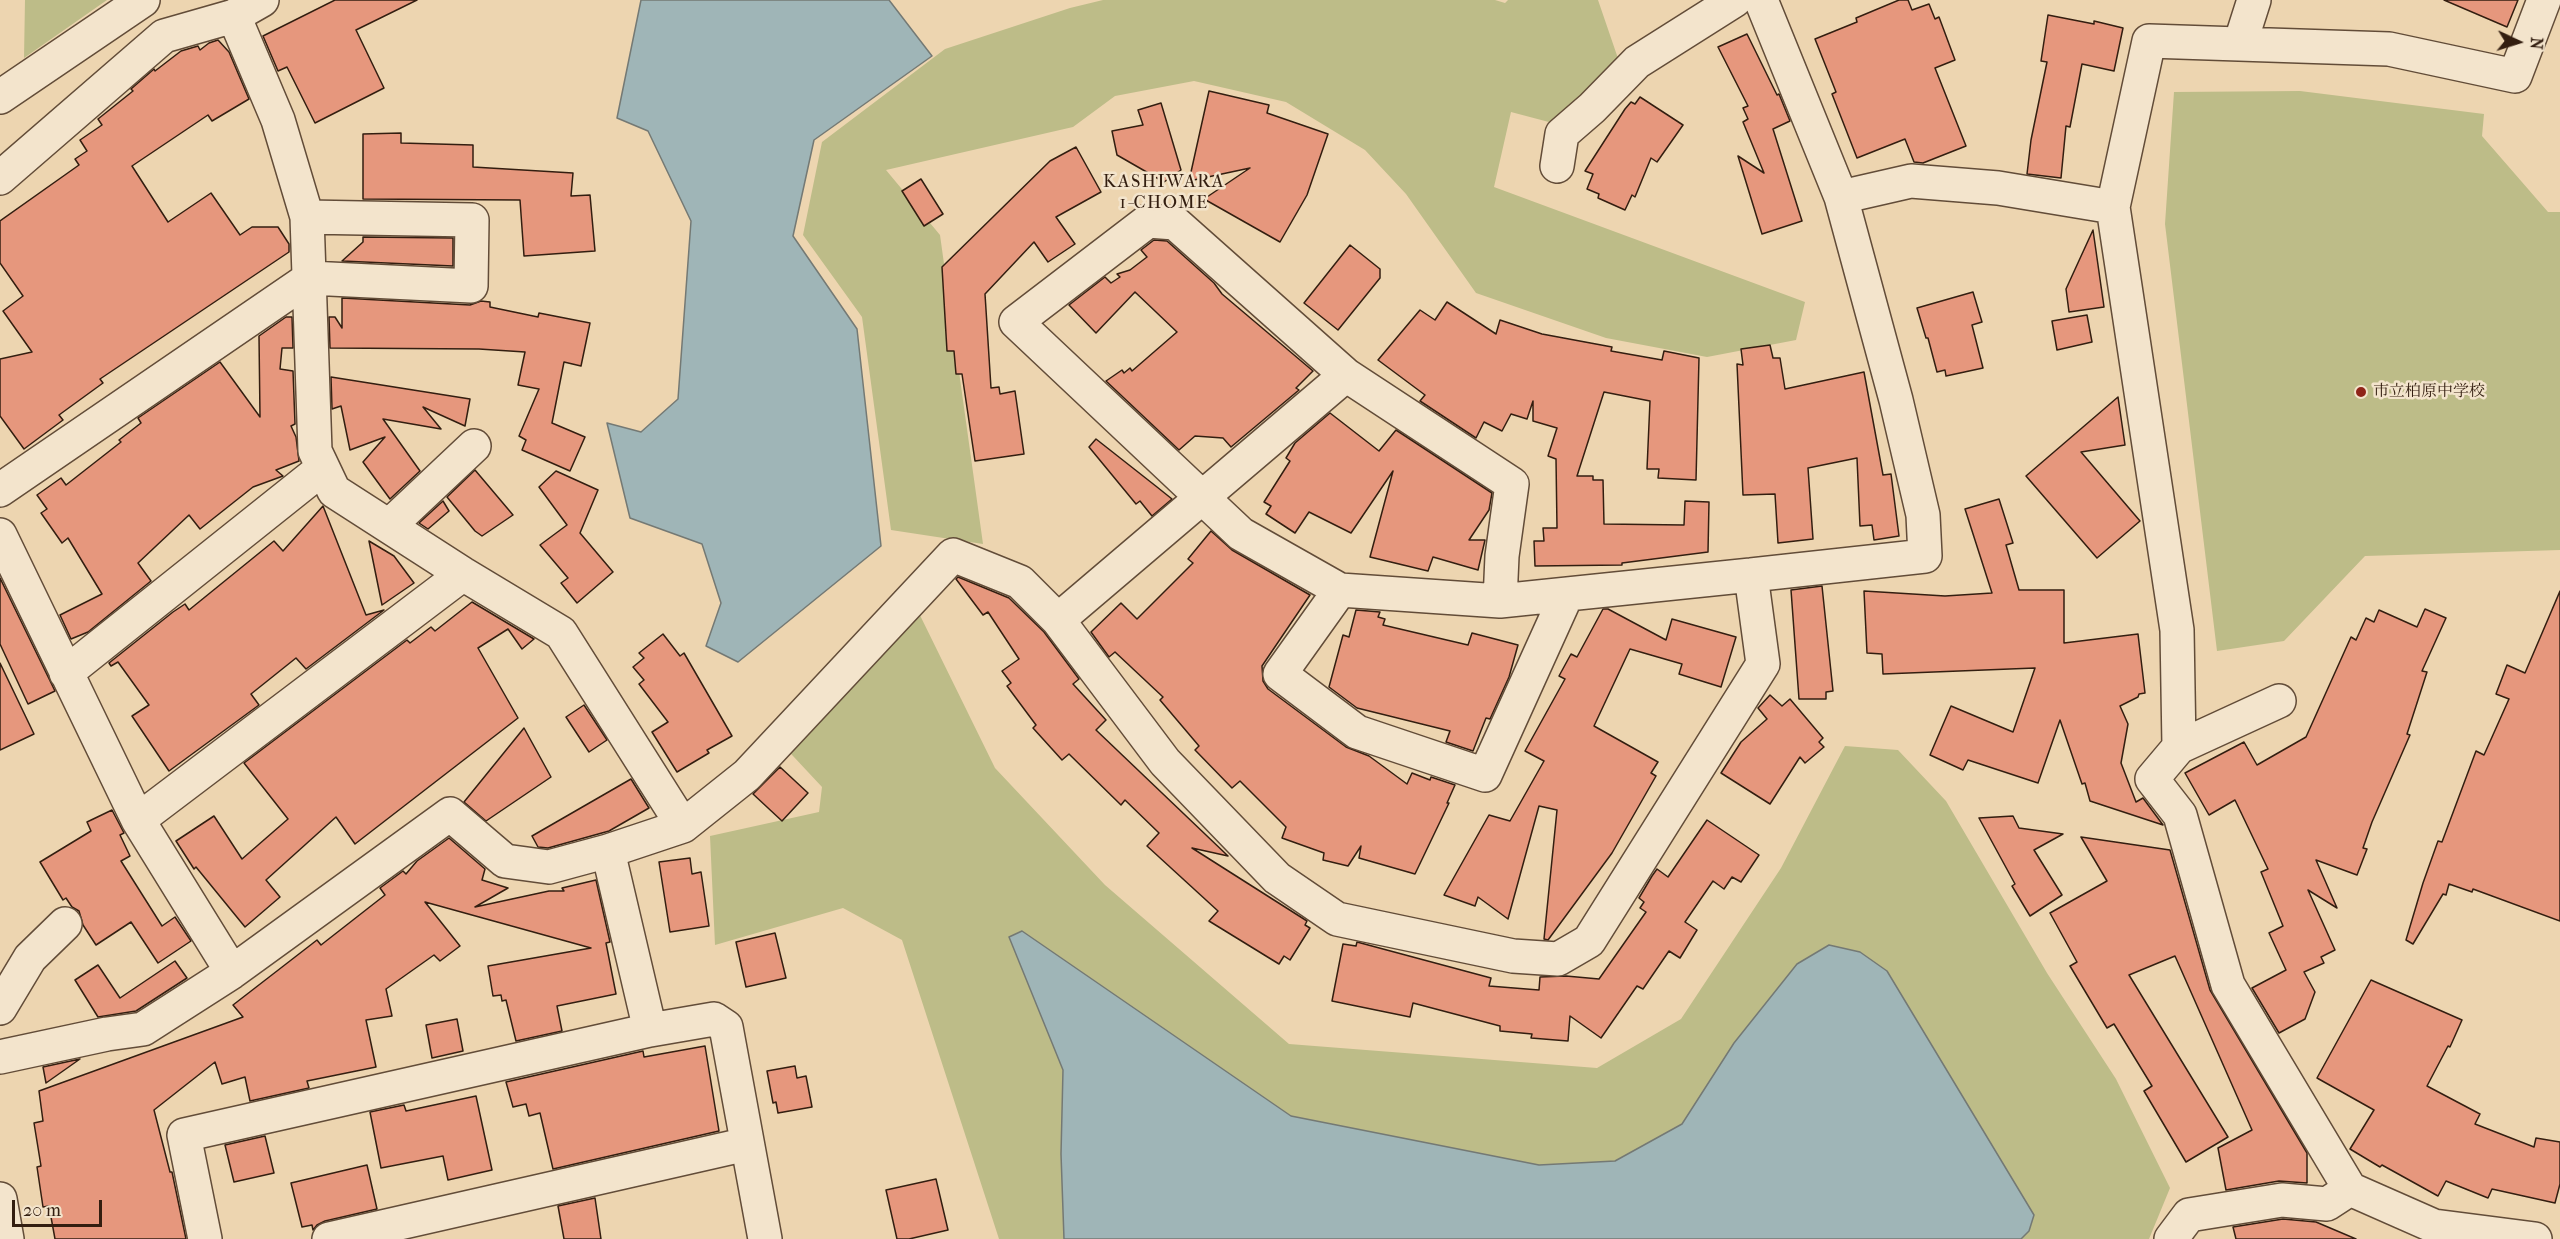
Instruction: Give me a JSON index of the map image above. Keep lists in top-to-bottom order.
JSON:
{
  "districts": ["KASHIWARA 1-CHOME"],
  "places": ["市立柏原中学校"],
  "scale_bar": "20 m",
  "north": "right"
}
